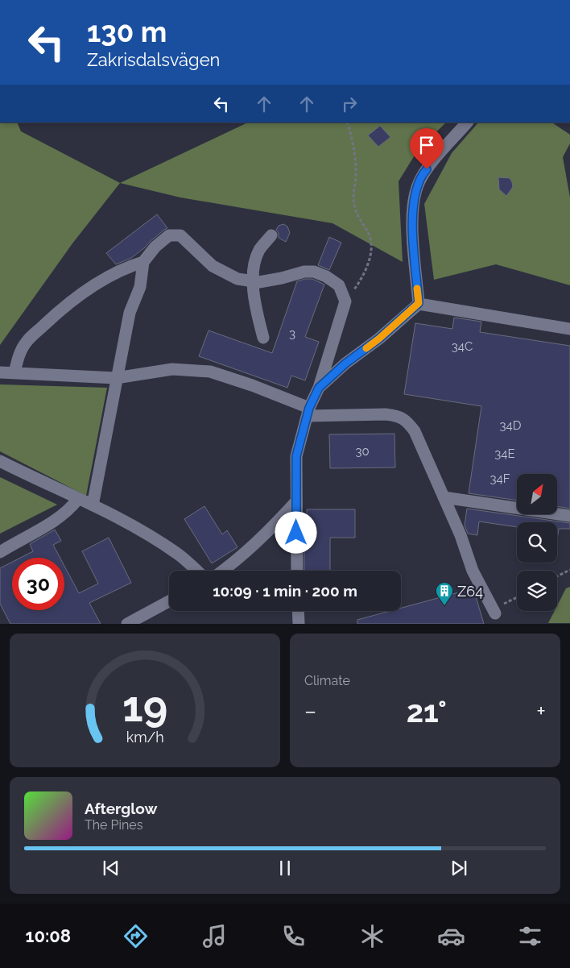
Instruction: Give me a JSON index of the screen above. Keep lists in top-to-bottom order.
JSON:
{
  "places": {
    "building": ["Z64"]
  },
  "house_numbers": [
    "3",
    "34C",
    "34D",
    "30",
    "34E",
    "34F"
  ],
  "north": "top right",
  "page": {
    "turn": ["130 m", "Zakrisdalsvägen"],
    "limit": "30",
    "trip": "10:09 · 1 min · 200 m",
    "tile": "Climate",
    "heat": ["−", "21°", "+"],
    "song": ["Afterglow", "The Pines"],
    "tabs": "10:08",
    "gauge": ["19", "km/h"]
  }
}
